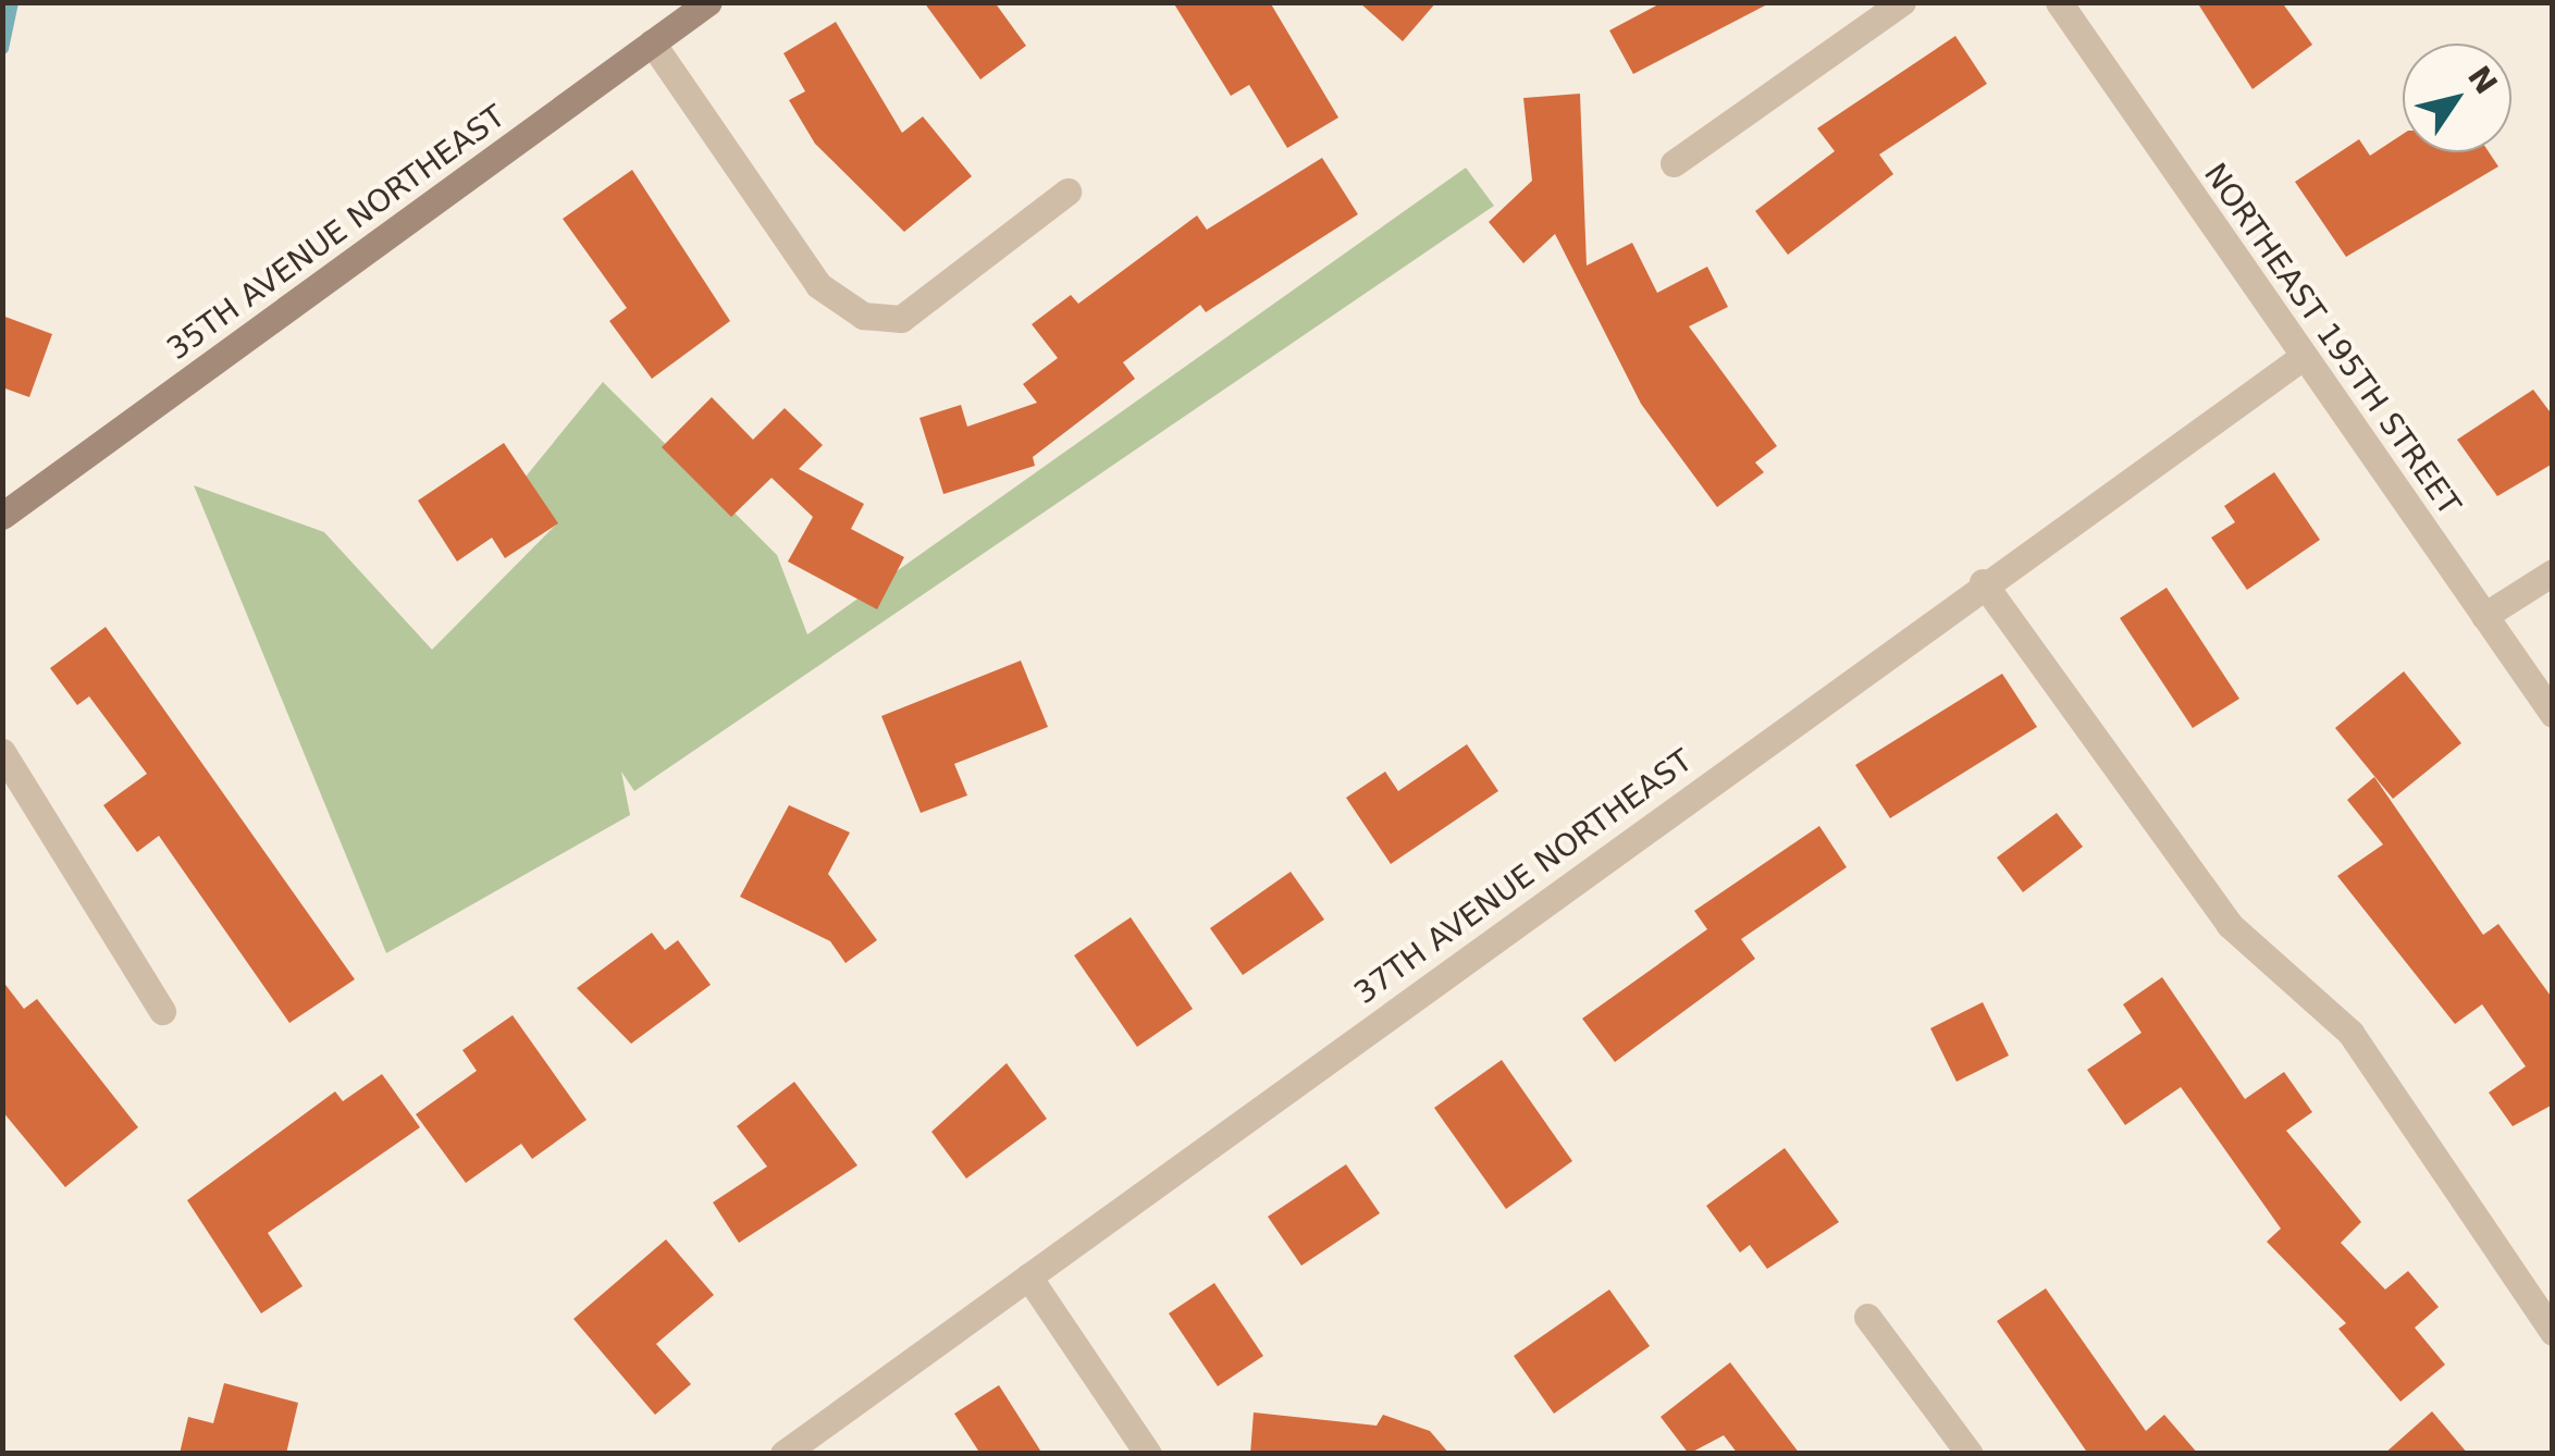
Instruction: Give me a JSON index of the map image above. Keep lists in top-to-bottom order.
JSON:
{
  "streets": {
    "street": ["35TH AVENUE NORTHEAST", "NORTHEAST 195TH STREET", "37TH AVENUE NORTHEAST"]
  },
  "crossings": [
    ["NORTHEAST 195TH STREET", "37TH AVENUE NORTHEAST"]
  ],
  "north": "top right"
}
